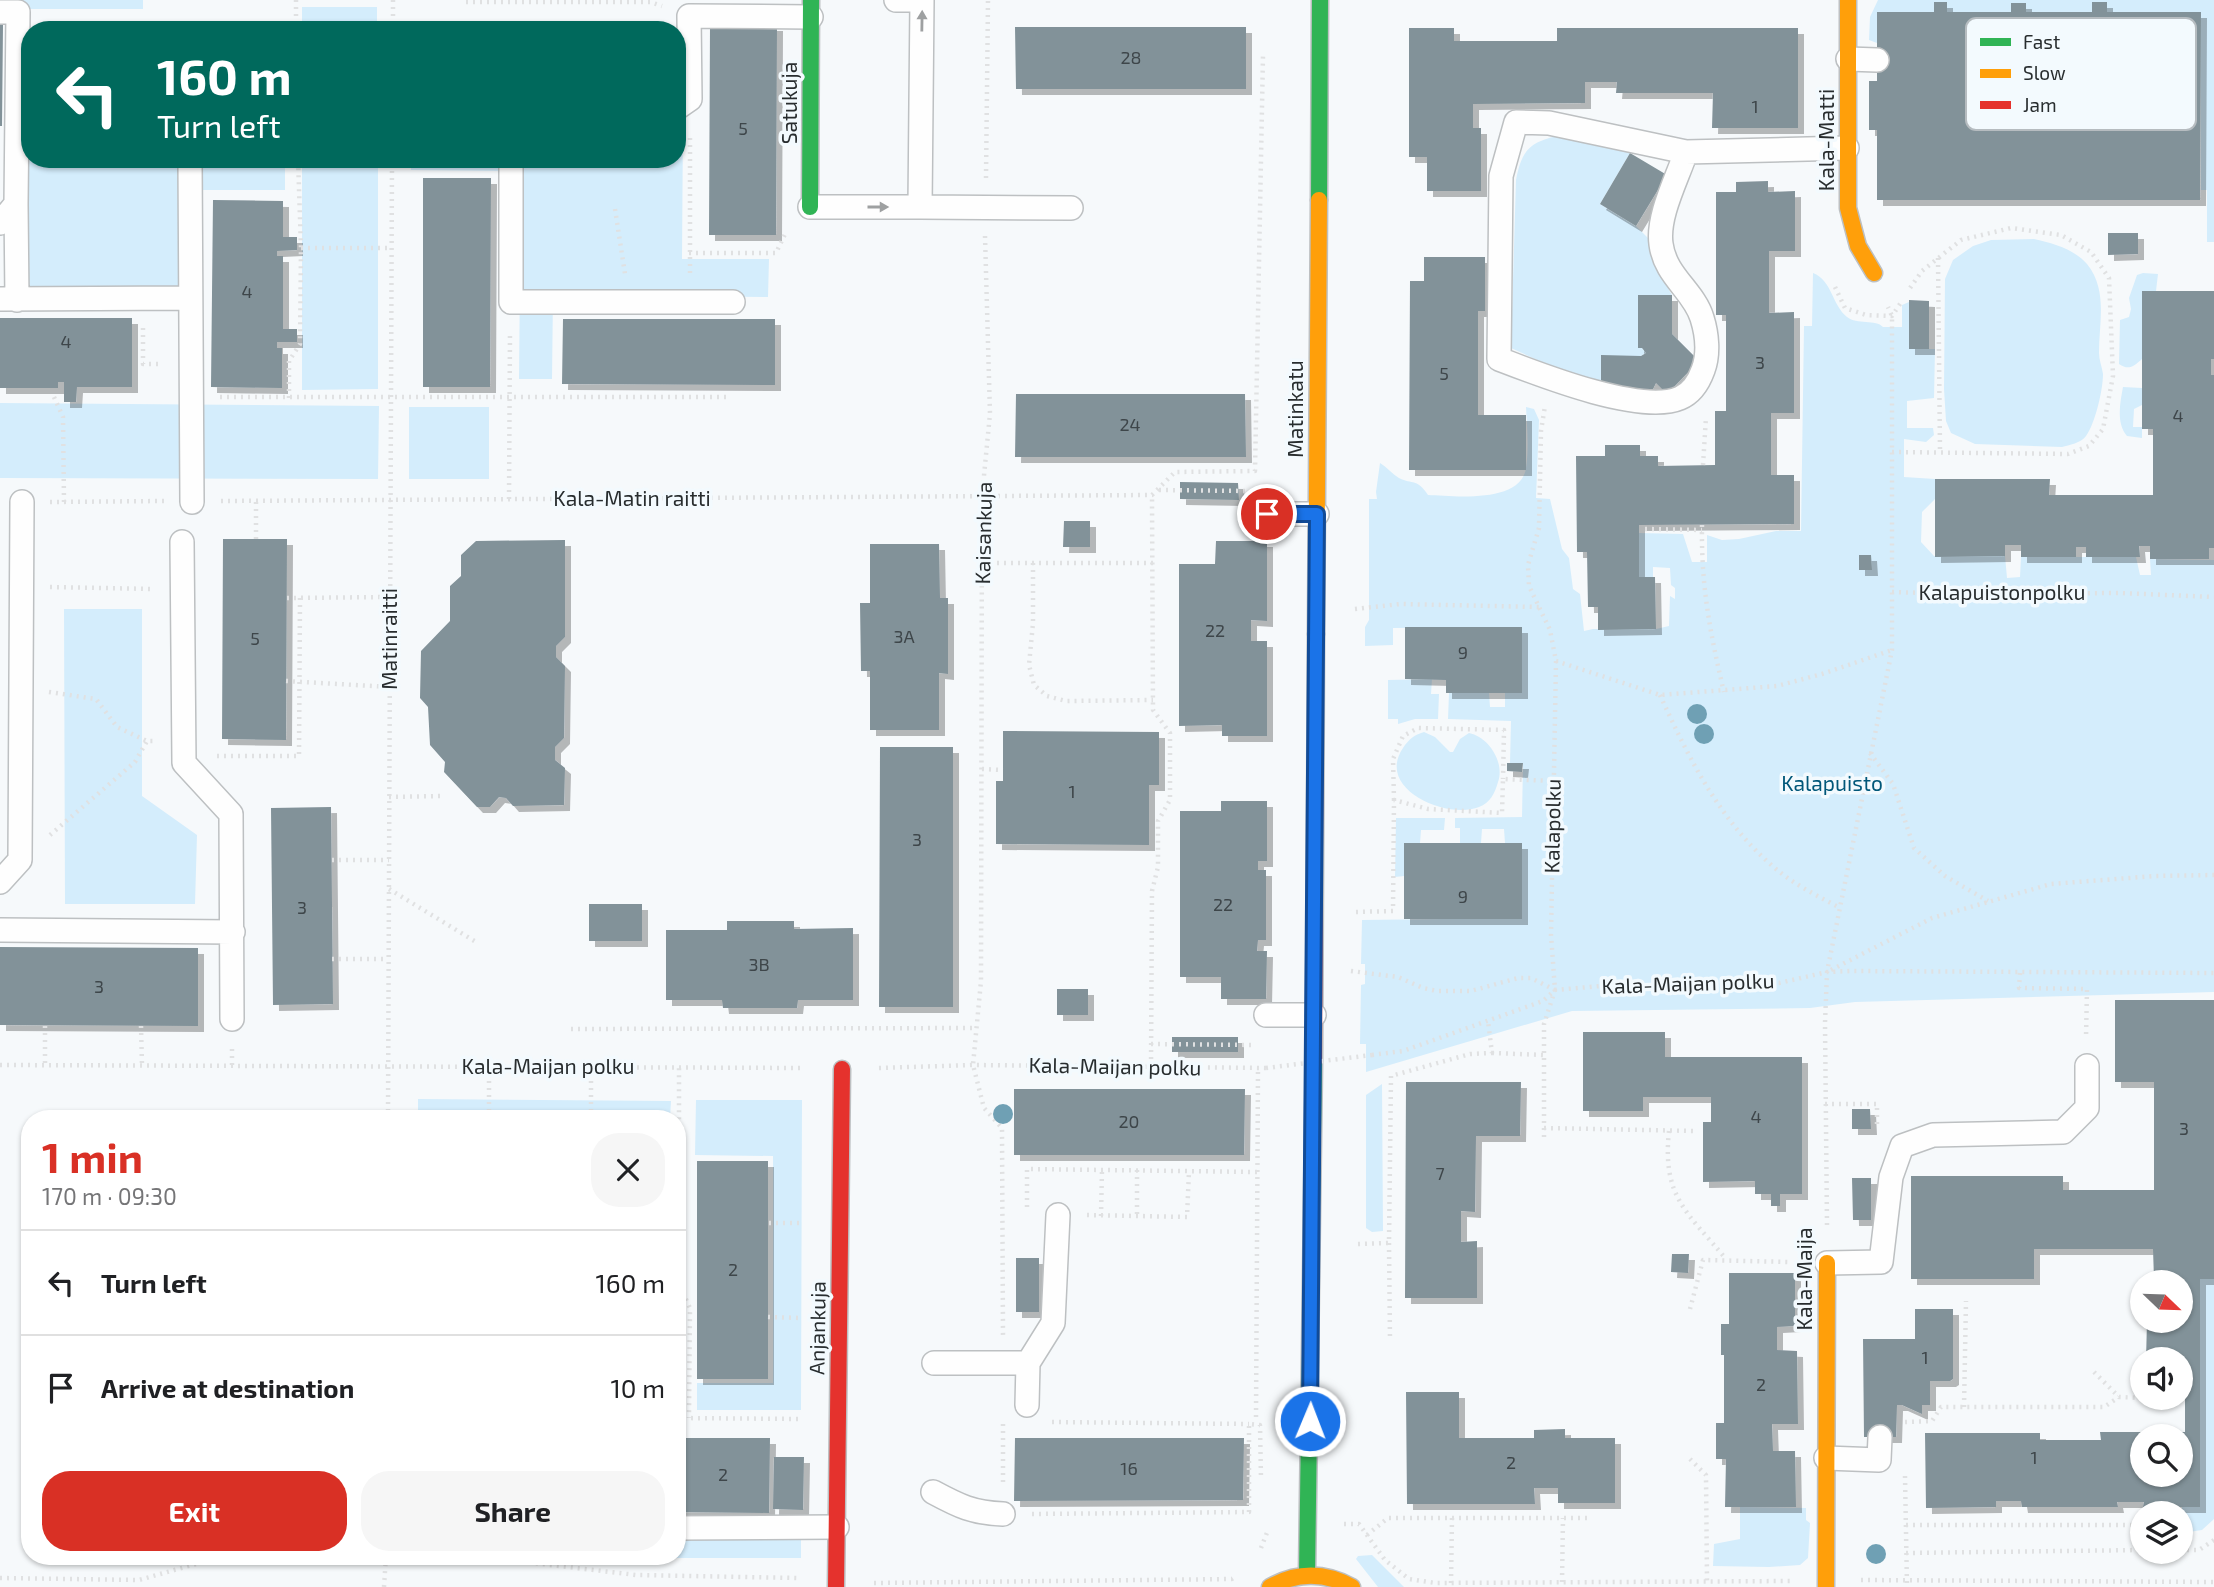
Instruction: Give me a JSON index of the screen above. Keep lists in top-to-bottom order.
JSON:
{
  "streets": {
    "street": [
      "Satukuja",
      "Kala-Matti",
      "Matinkatu",
      "Kala-Maija",
      "Anjankuja"
    ],
    "path": [
      "Kala-Matin raitti",
      "Kaisankuja",
      "Kalapuistonpolku",
      "Matinraitti",
      "Kalapolku",
      "Kala-Maijan polku"
    ]
  },
  "crossings": [
    ["Kala-Matin raitti", "Kaisankuja"],
    ["Kala-Matin raitti", "Matinraitti"],
    ["Kaisankuja", "Kala-Maijan polku"],
    ["Kalapuistonpolku", "Kala-Maija"],
    ["Matinraitti", "Kala-Maijan polku"],
    ["Kalapolku", "Kala-Maijan polku"],
    ["Kala-Maijan polku", "Kala-Maija"],
    ["Kala-Maijan polku", "Anjankuja"]
  ],
  "parks": ["Kalapuisto"],
  "house_numbers": [
    "28",
    "1",
    "5",
    "4",
    "4",
    "3",
    "5",
    "4",
    "24",
    "22",
    "3A",
    "5",
    "9",
    "1",
    "3",
    "9",
    "22",
    "3",
    "3B",
    "3",
    "4",
    "20",
    "3",
    "7",
    "2",
    "1",
    "2",
    "1",
    "2",
    "16",
    "2"
  ],
  "legend": ["Fast", "Slow", "Jam"],
  "north": "bottom right",
  "page": {
    "turn": ["160 m", "Turn left"],
    "heading": ["1 min", "170 m · 09:30"],
    "list": [
      {
        "name": "Turn left",
        "value": "160 m"
      },
      {
        "name": "Arrive at destination",
        "value": "10 m"
      }
    ],
    "buttons": ["Exit", "Share"]
  }
}
